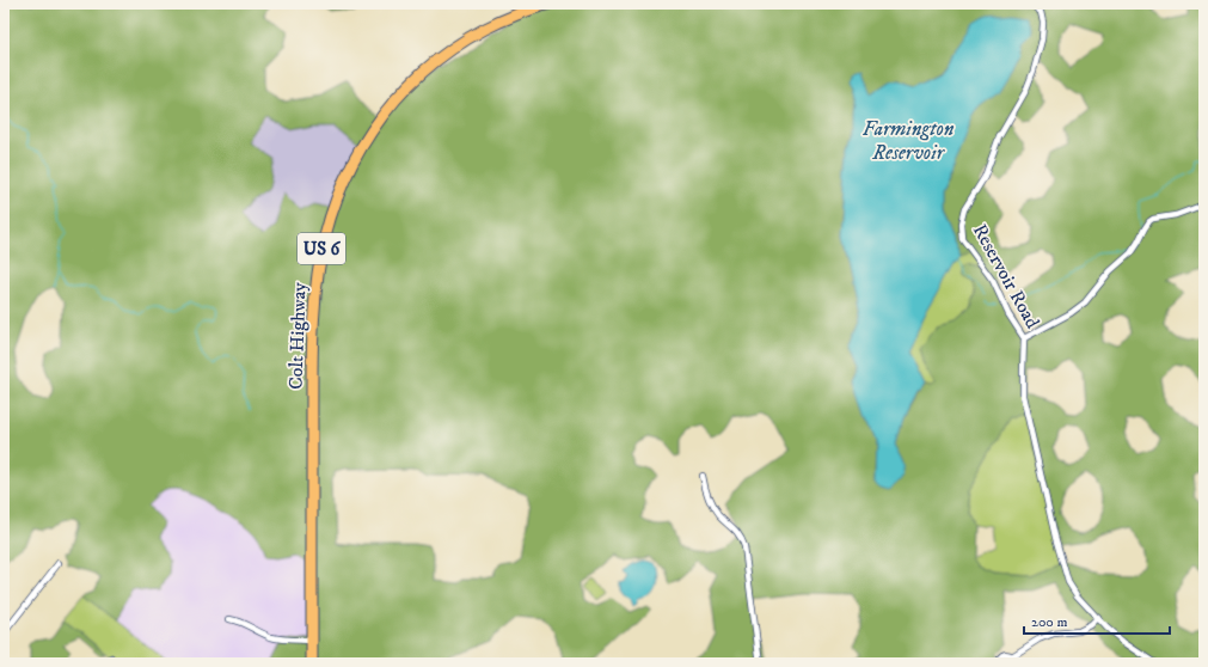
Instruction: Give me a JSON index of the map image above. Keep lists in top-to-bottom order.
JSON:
{
  "streets": {
    "highway": ["US 6", "Colt Highway"],
    "street": ["Reservoir Road"]
  },
  "water": ["Farmington Reservoir"],
  "scale_bar": "200 m"
}
